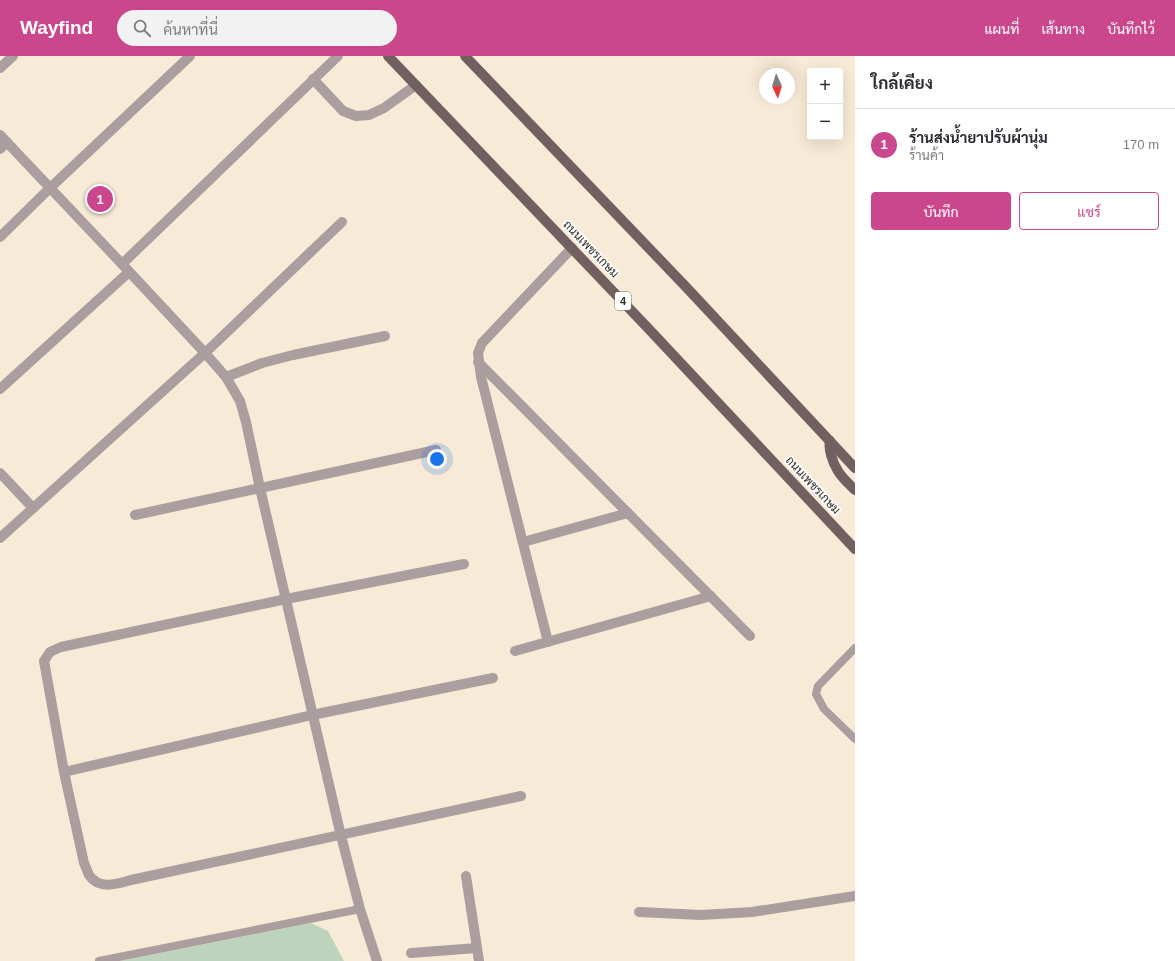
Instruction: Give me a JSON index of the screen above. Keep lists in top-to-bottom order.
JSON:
{
  "streets": {
    "main road": ["ถนนเพชรเกษม", "4"]
  },
  "north": "bottom",
  "page": {
    "header": "Wayfind",
    "search": "ค้นหาที่นี่",
    "nav": ["แผนที่", "เส้นทาง", "บันทึกไว้"],
    "heading": "ใกล้เคียง",
    "map_buttons": ["+", "−"],
    "list": [
      {
        "mark": "1",
        "name": "ร้านส่งน้ำยาปรับผ้านุ่ม",
        "note": "ร้านค้า",
        "value": "170 m"
      }
    ],
    "buttons": ["บันทึก", "แชร์"],
    "pins": "1"
  }
}
